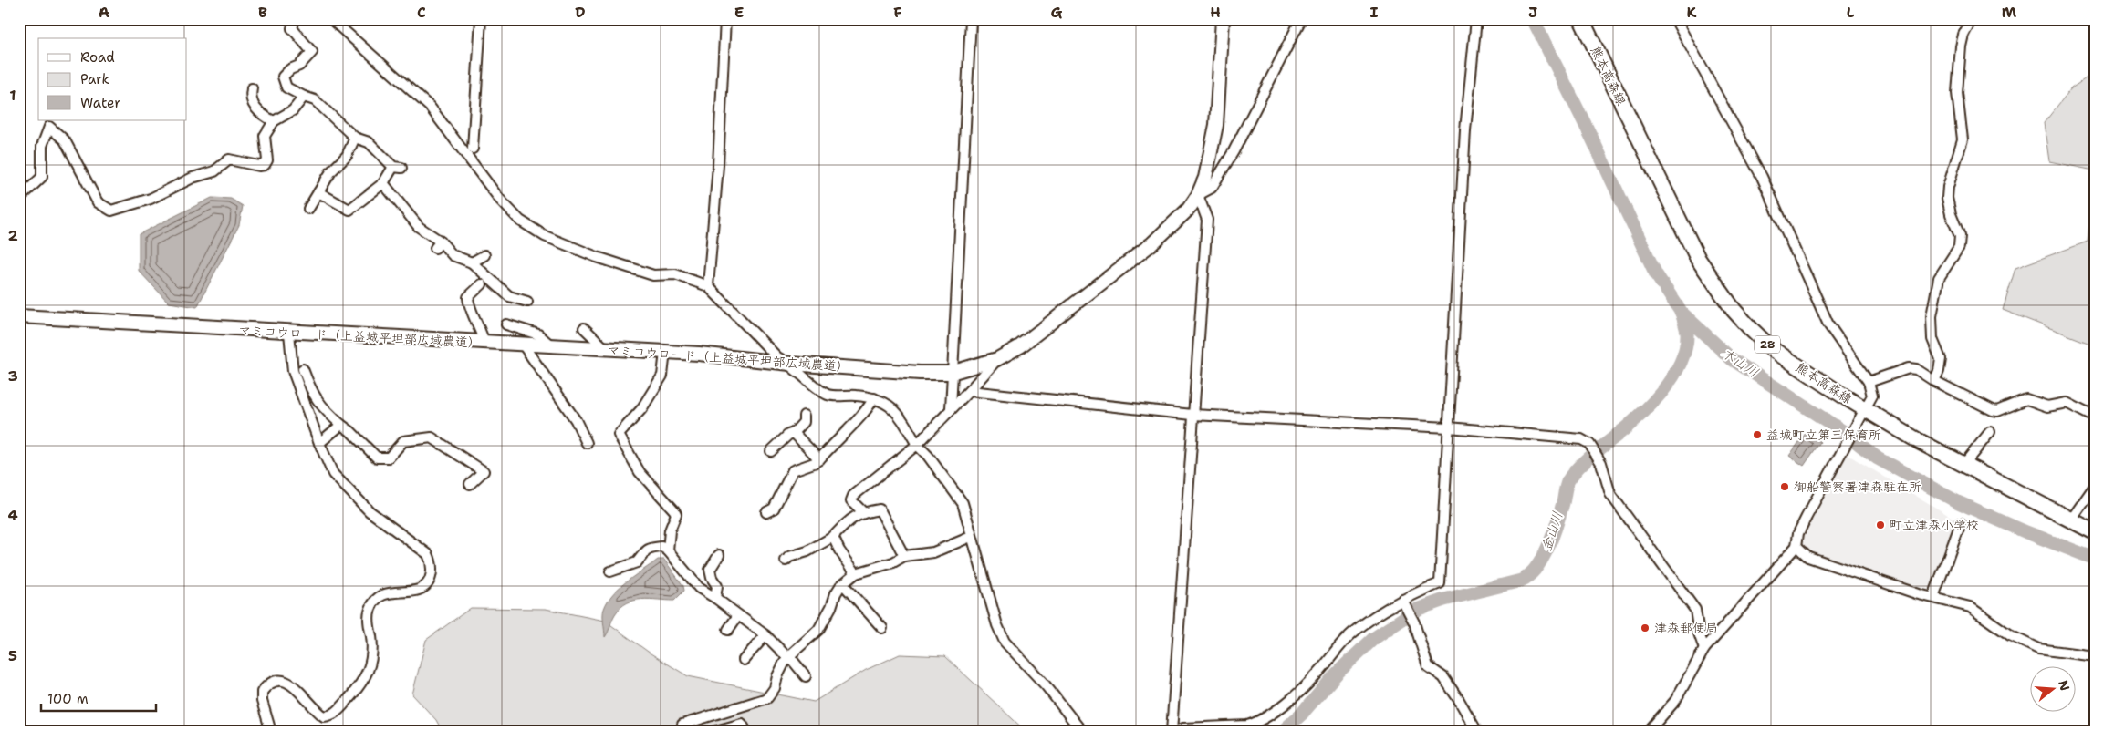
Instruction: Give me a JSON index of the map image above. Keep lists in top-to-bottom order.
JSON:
{
  "streets": {
    "main road": ["熊本高森線", "28"],
    "street": ["マミコウロード（上益城平坦部広域農道）"]
  },
  "water": ["木山川", "金山川"],
  "places": [
    "益城町立第三保育所",
    "御船警察署津森駐在所",
    "町立津森小学校",
    "津森郵便局"
  ],
  "legend": ["Road", "Park", "Water"],
  "scale_bar": "100 m",
  "north": "right",
  "grid": {
    "columns": [
      "A",
      "B",
      "C",
      "D",
      "E",
      "F",
      "G",
      "H",
      "I",
      "J",
      "K",
      "L",
      "M"
    ],
    "rows": [
      "1",
      "2",
      "3",
      "4",
      "5"
    ]
  }
}
